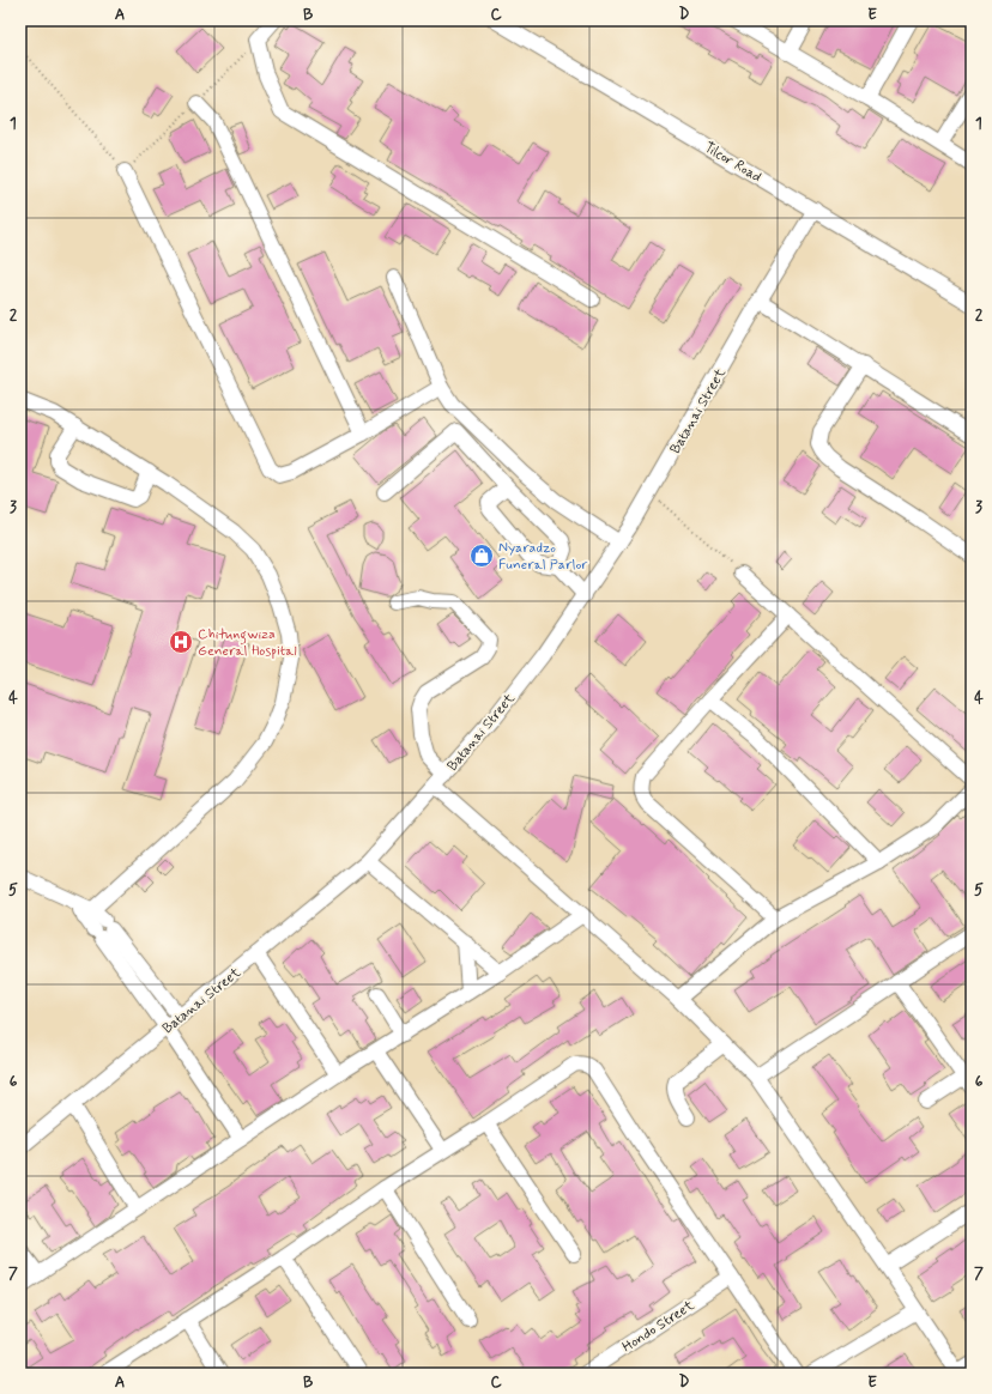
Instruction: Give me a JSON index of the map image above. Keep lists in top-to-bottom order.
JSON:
{
  "streets": {
    "street": ["Tilcor Road", "Batanai Street", "Hondo Street"]
  },
  "crossings": [
    ["Tilcor Road", "Batanai Street"]
  ],
  "places": {
    "shop": ["Nyaradzo Funeral Parlor"],
    "hospital": ["Chitungwiza General Hospital"]
  },
  "grid": {
    "columns": [
      "A",
      "B",
      "C",
      "D",
      "E"
    ],
    "rows": [
      "1",
      "2",
      "3",
      "4",
      "5",
      "6",
      "7"
    ]
  }
}
